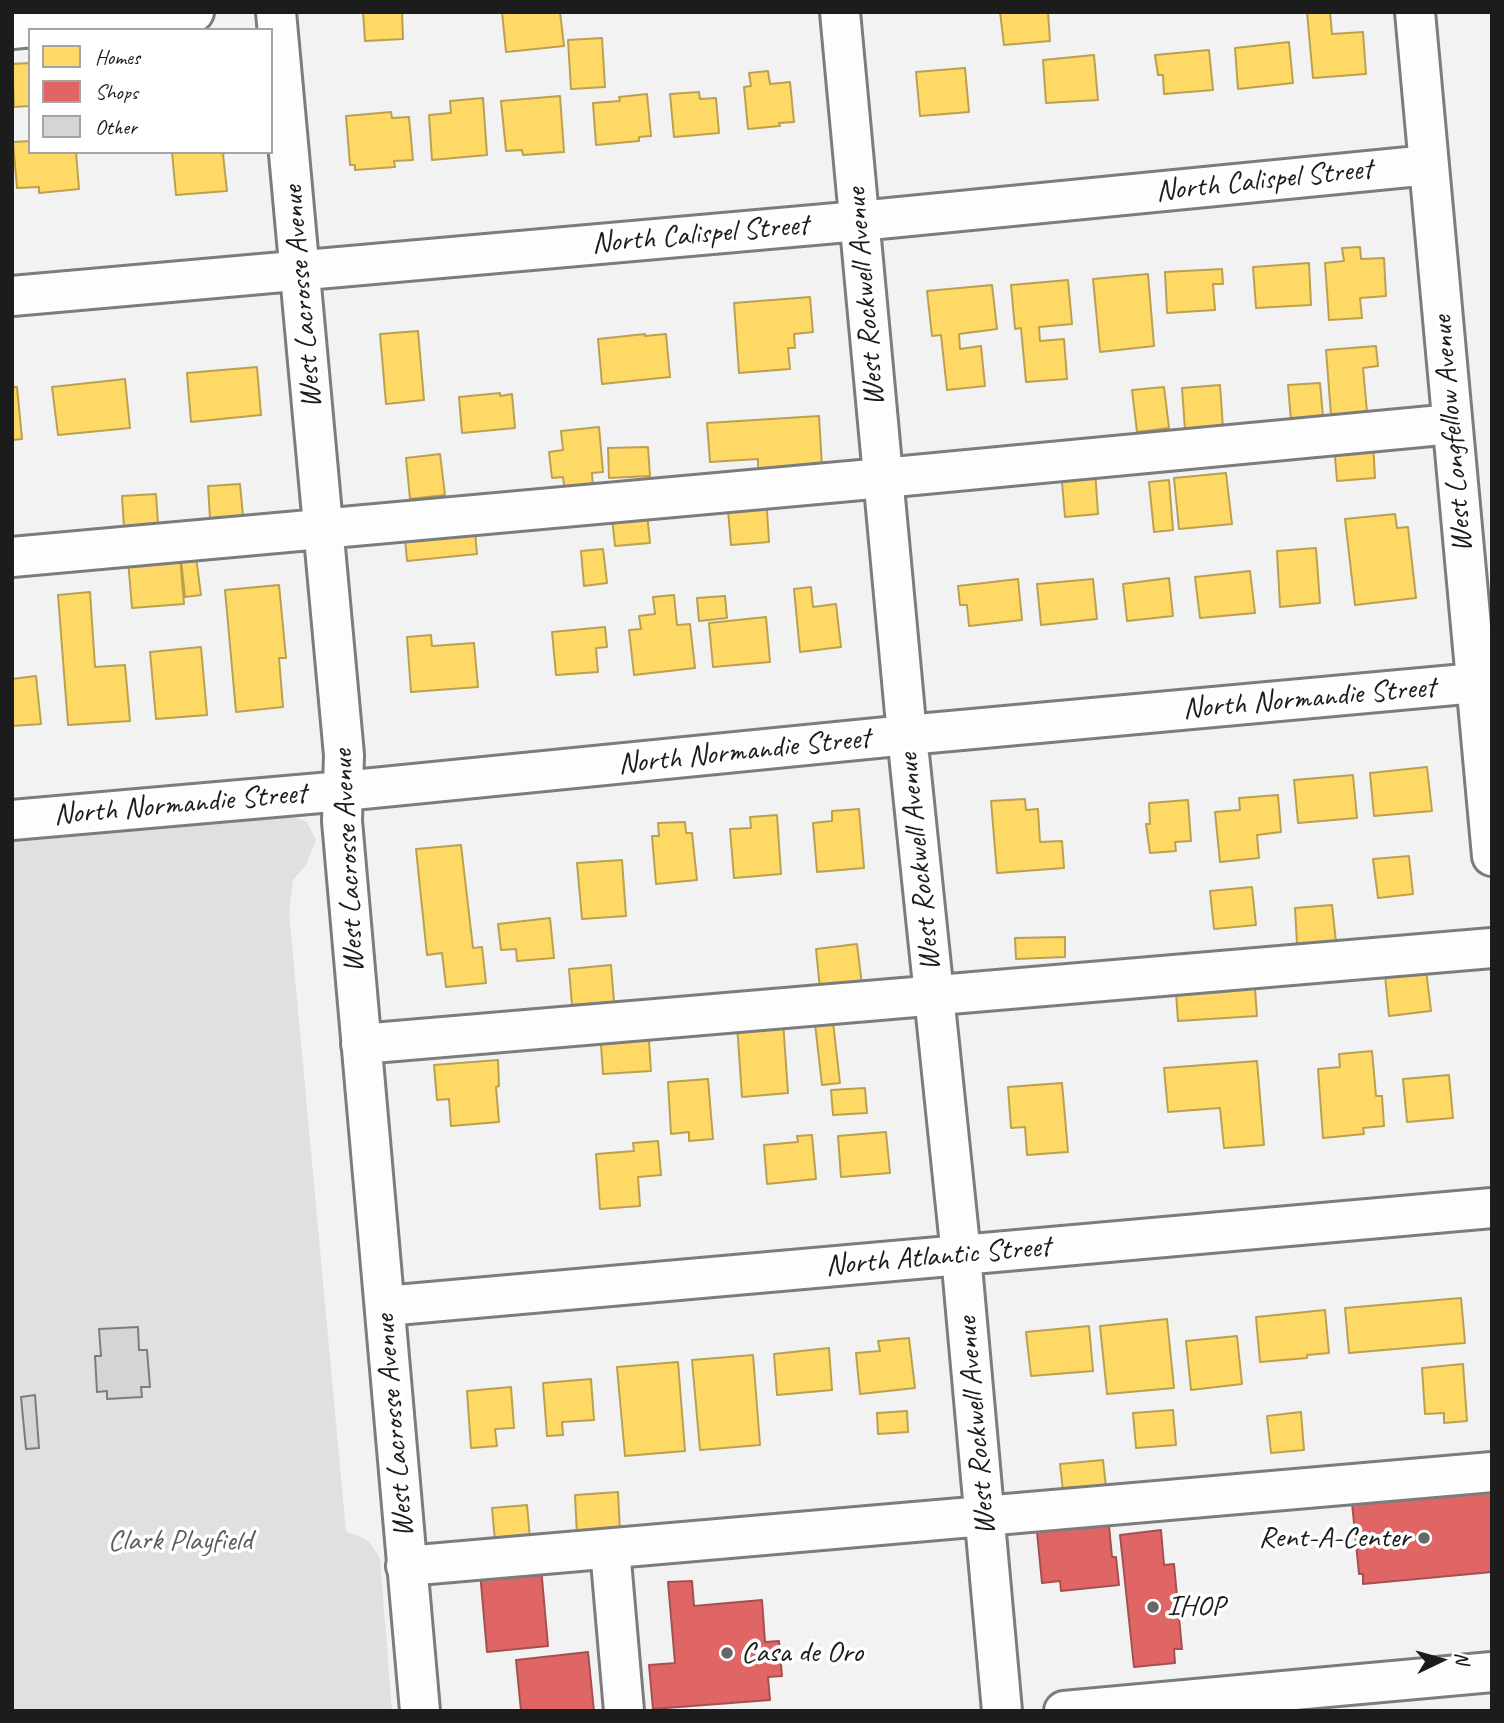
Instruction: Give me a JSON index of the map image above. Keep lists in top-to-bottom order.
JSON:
{
  "streets": {
    "street": [
      "North Calispel Street",
      "West Lacrosse Avenue",
      "West Rockwell Avenue",
      "West Longfellow Avenue",
      "North Normandie Street",
      "North Atlantic Street"
    ]
  },
  "crossings": [
    ["North Calispel Street", "West Lacrosse Avenue"],
    ["North Calispel Street", "West Rockwell Avenue"],
    ["North Calispel Street", "West Longfellow Avenue"],
    ["West Lacrosse Avenue", "North Normandie Street"],
    ["West Lacrosse Avenue", "North Atlantic Street"],
    ["West Rockwell Avenue", "North Normandie Street"],
    ["West Rockwell Avenue", "North Atlantic Street"],
    ["West Longfellow Avenue", "North Normandie Street"]
  ],
  "parks": ["Clark Playfield"],
  "places": ["Rent-A-Center", "IHOP", "Casa de Oro"],
  "legend": ["Homes", "Shops", "Other"],
  "north": "right"
}
